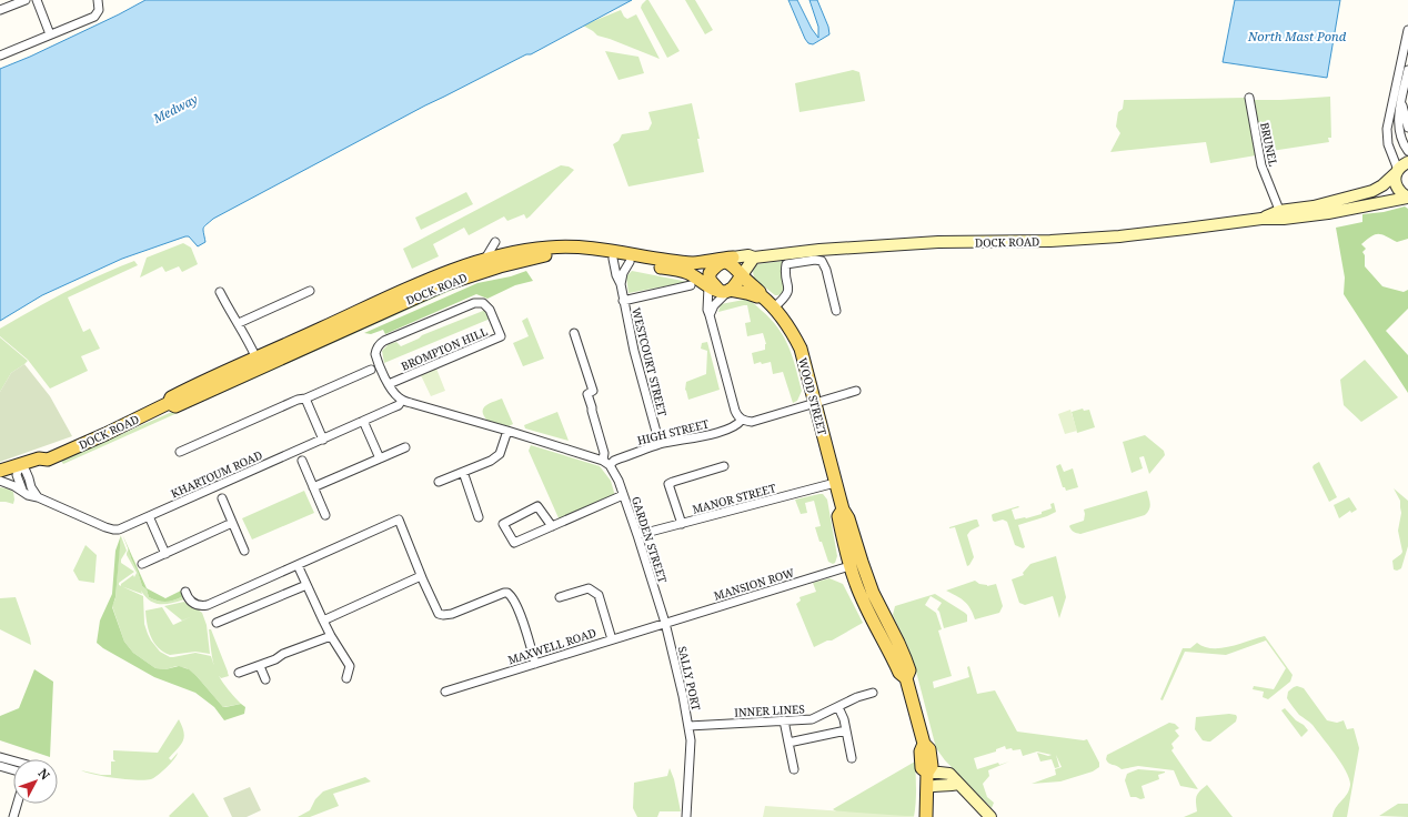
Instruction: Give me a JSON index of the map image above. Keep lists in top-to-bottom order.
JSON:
{
  "streets": {
    "main road": ["DOCK ROAD", "WOOD STREET"],
    "street": [
      "BRUNEL",
      "BROMPTON HILL",
      "WESTCOURT STREET",
      "HIGH STREET",
      "KHARTOUM ROAD",
      "MANOR STREET",
      "GARDEN STREET",
      "MANSION ROW",
      "MAXWELL ROAD",
      "SALLY PORT",
      "INNER LINES"
    ]
  },
  "crossings": [
    ["BRUNEL", "DOCK ROAD"],
    ["DOCK ROAD", "WESTCOURT STREET"],
    ["DOCK ROAD", "WOOD STREET"],
    ["DOCK ROAD", "KHARTOUM ROAD"],
    ["BROMPTON HILL", "KHARTOUM ROAD"],
    ["WESTCOURT STREET", "HIGH STREET"],
    ["WOOD STREET", "MANOR STREET"],
    ["WOOD STREET", "MANSION ROW"],
    ["HIGH STREET", "GARDEN STREET"],
    ["MANOR STREET", "GARDEN STREET"],
    ["GARDEN STREET", "MANSION ROW"],
    ["GARDEN STREET", "MAXWELL ROAD"],
    ["GARDEN STREET", "SALLY PORT"],
    ["MANSION ROW", "MAXWELL ROAD"],
    ["MANSION ROW", "SALLY PORT"],
    ["MAXWELL ROAD", "SALLY PORT"],
    ["SALLY PORT", "INNER LINES"]
  ],
  "water": ["North Mast Pond", "Medway"],
  "north": "top right"
}
